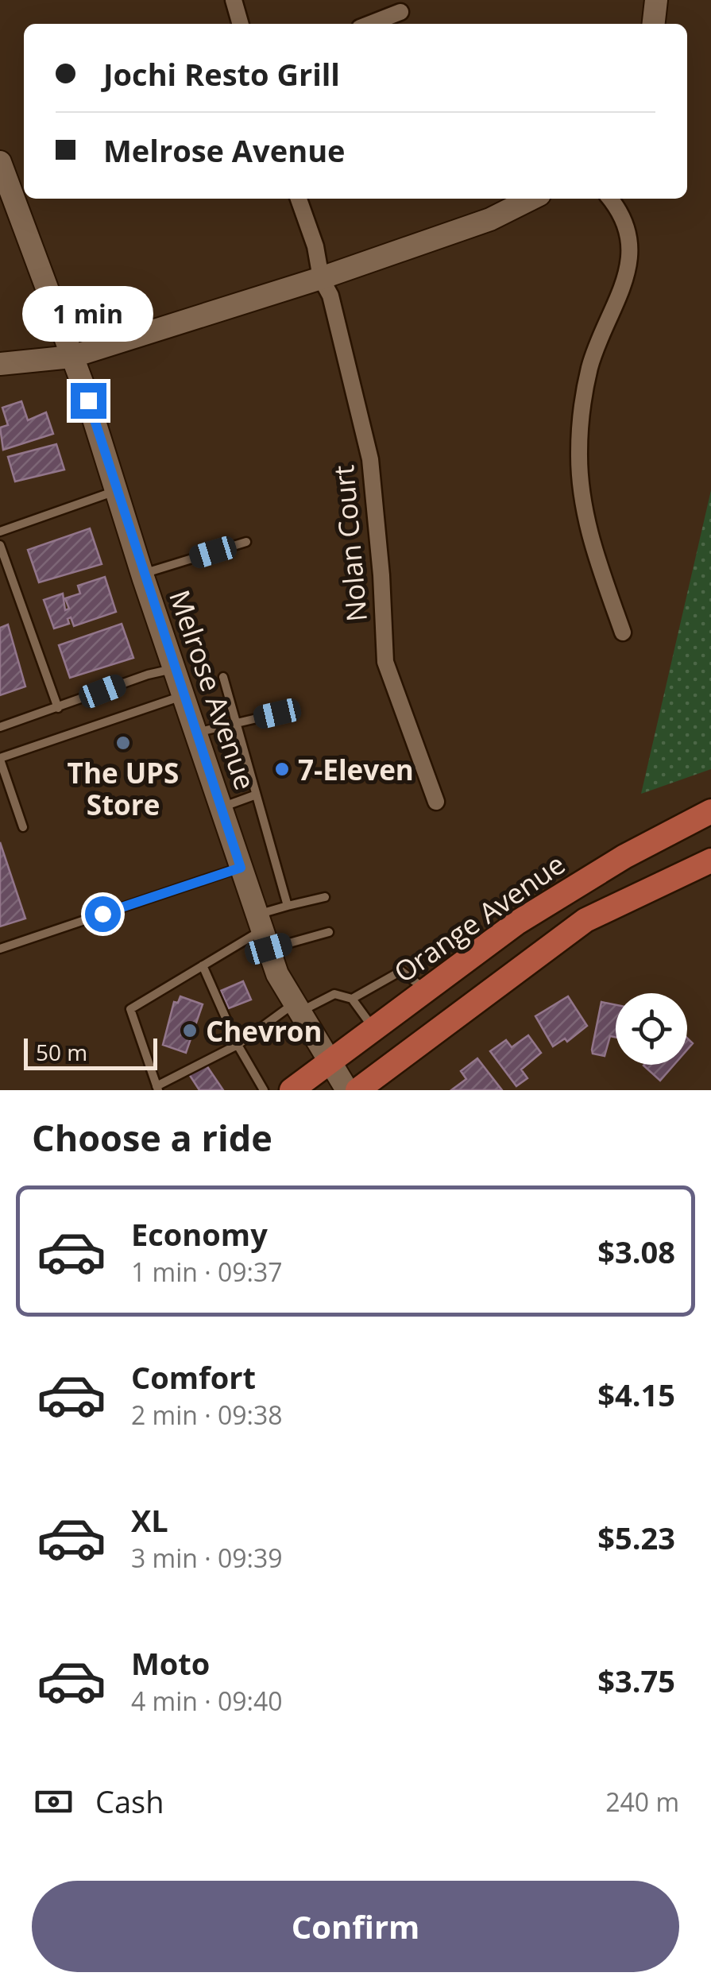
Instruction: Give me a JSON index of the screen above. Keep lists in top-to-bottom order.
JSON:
{
  "streets": {
    "main road": ["Orange Avenue"],
    "street": ["Nolan Court", "Melrose Avenue"]
  },
  "crossings": [
    ["Melrose Avenue", "Orange Avenue"]
  ],
  "places": ["The UPS Store", "7-Eleven", "Chevron"],
  "scale_bar": "50 m",
  "page": {
    "banner": ["Jochi Resto Grill", "Melrose Avenue"],
    "bubble": "1 min",
    "scale": "50 m",
    "heading": "Choose a ride",
    "list": [
      {
        "name": "Economy",
        "note": "1 min · 09:37",
        "value": "$3.08"
      },
      {
        "name": "Comfort",
        "note": "2 min · 09:38",
        "value": "$4.15"
      },
      {
        "name": "XL",
        "note": "3 min · 09:39",
        "value": "$5.23"
      },
      {
        "name": "Moto",
        "note": "4 min · 09:40",
        "value": "$3.75"
      }
    ],
    "pay": ["Cash", "240 m"],
    "buttons": "Confirm"
  }
}
